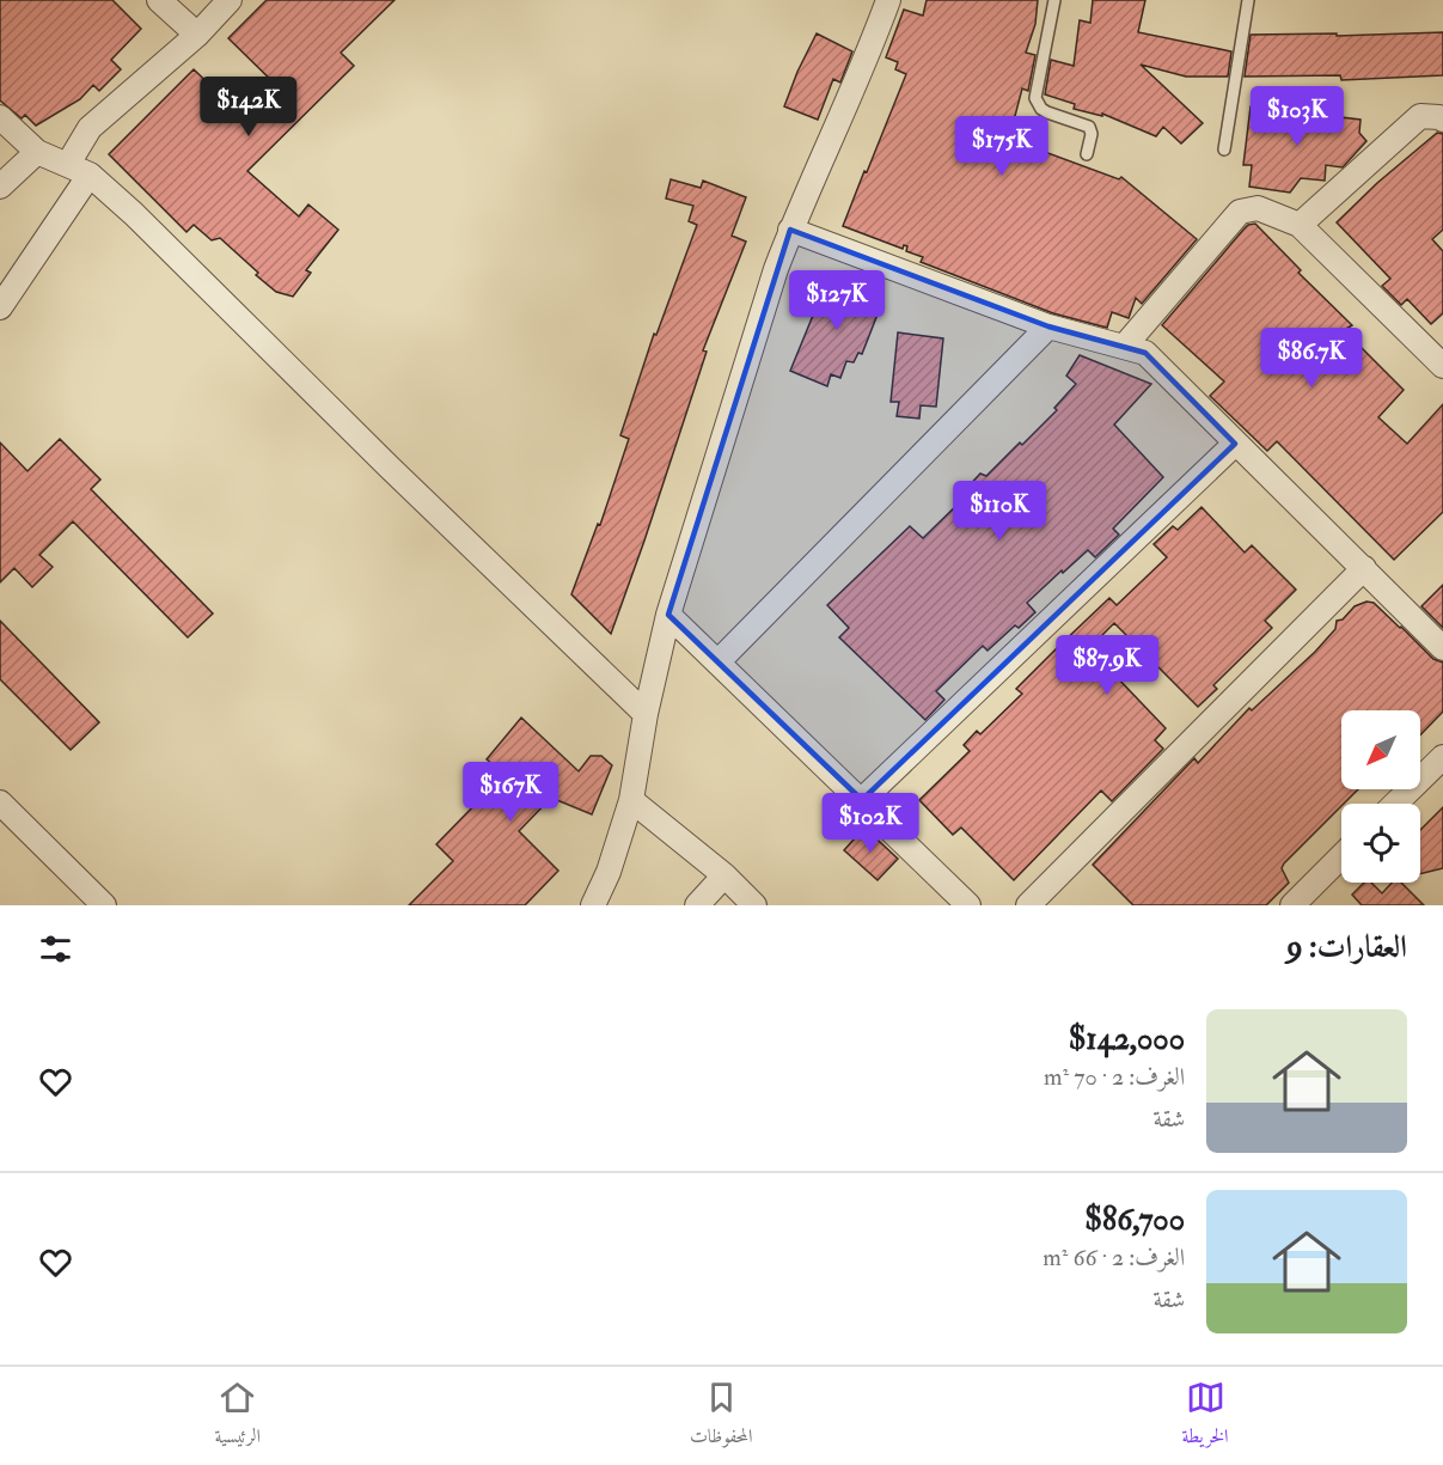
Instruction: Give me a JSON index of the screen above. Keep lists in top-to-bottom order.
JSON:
{
  "north": "bottom left",
  "page": {
    "price": [
      "$142K",
      "$103K",
      "$175K",
      "$127K",
      "$86.7K",
      "$110K",
      "$87.9K",
      "$167K",
      "$102K"
    ],
    "heading": "العقارات: 9",
    "list": [
      {
        "name": "$142,000",
        "note": "الغرف: 2 · 70 m² · شقة"
      },
      {
        "name": "$86,700",
        "note": "الغرف: 2 · 66 m² · شقة"
      }
    ],
    "tabs": ["الخريطة", "المحفوظات", "الرئيسية"]
  }
}
